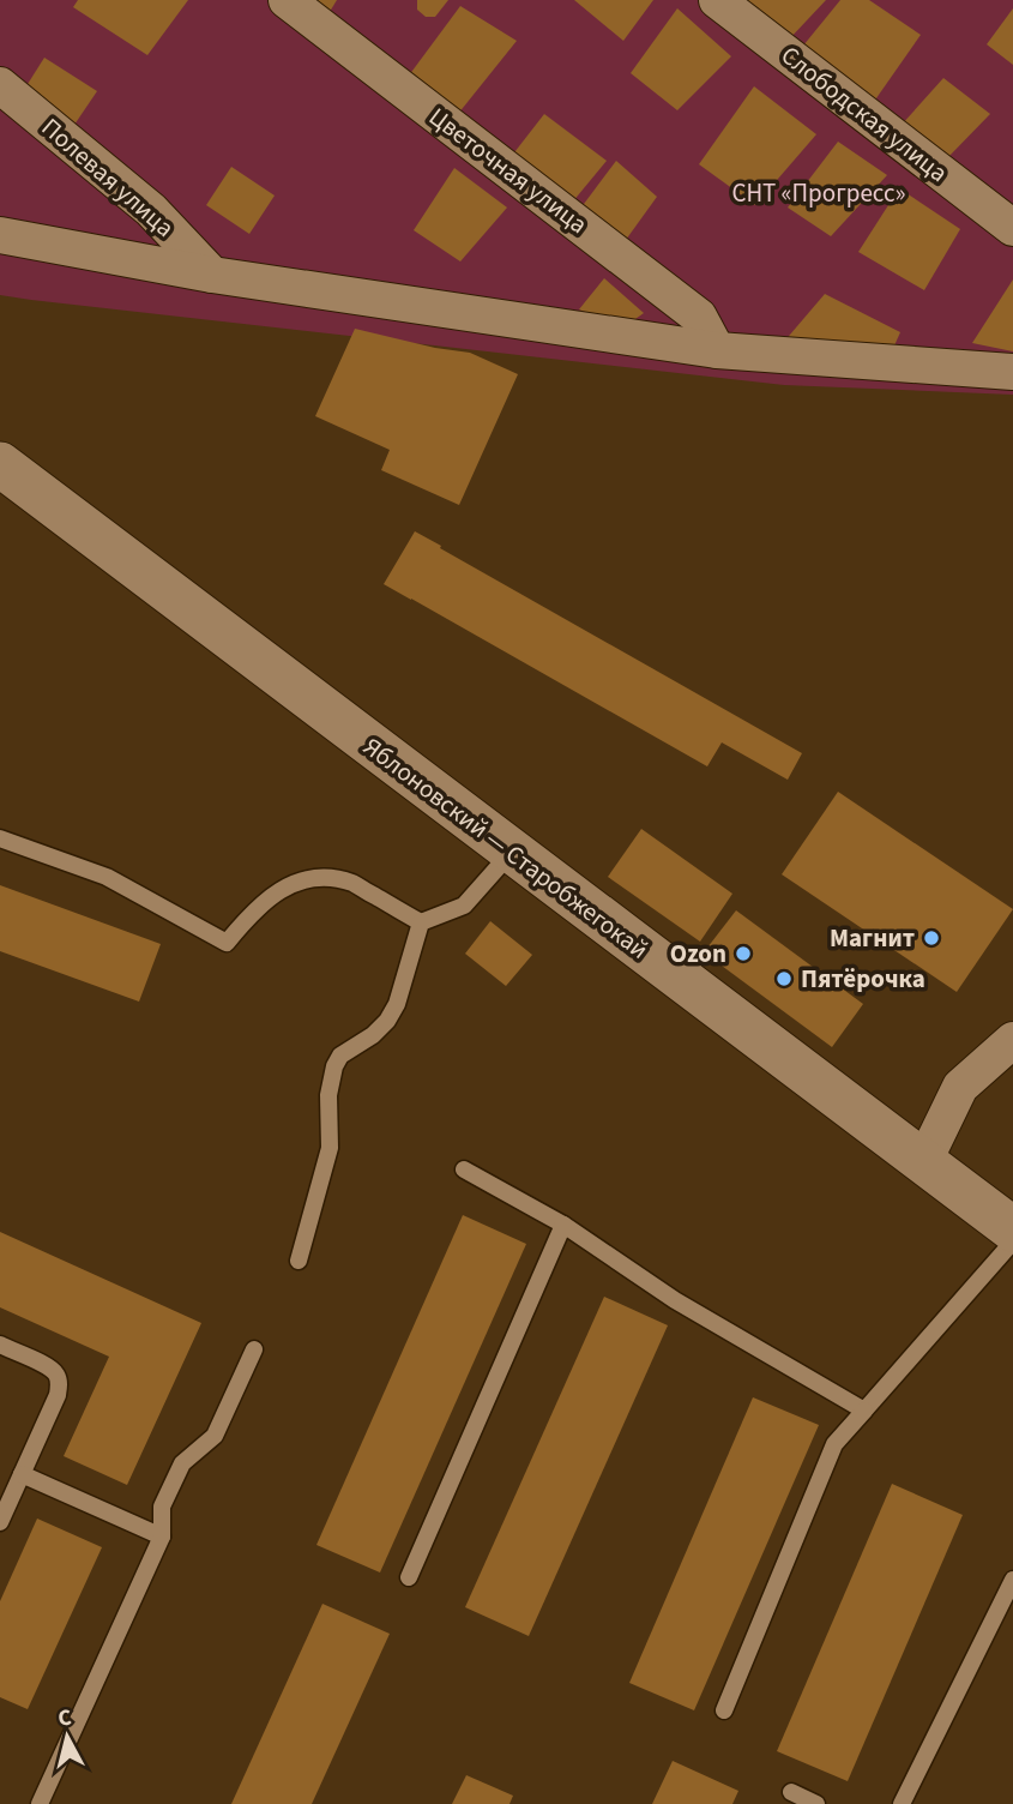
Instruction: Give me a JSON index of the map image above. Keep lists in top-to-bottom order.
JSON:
{
  "streets": {
    "street": [
      "Слободская улица",
      "Цветочная улица",
      "Полевая улица",
      "Яблоновский — Старобжегокай"
    ]
  },
  "parks": ["СНТ «Прогресс»"],
  "places": ["Магнит", "Ozon", "Пятёрочка"],
  "north": "top"
}
